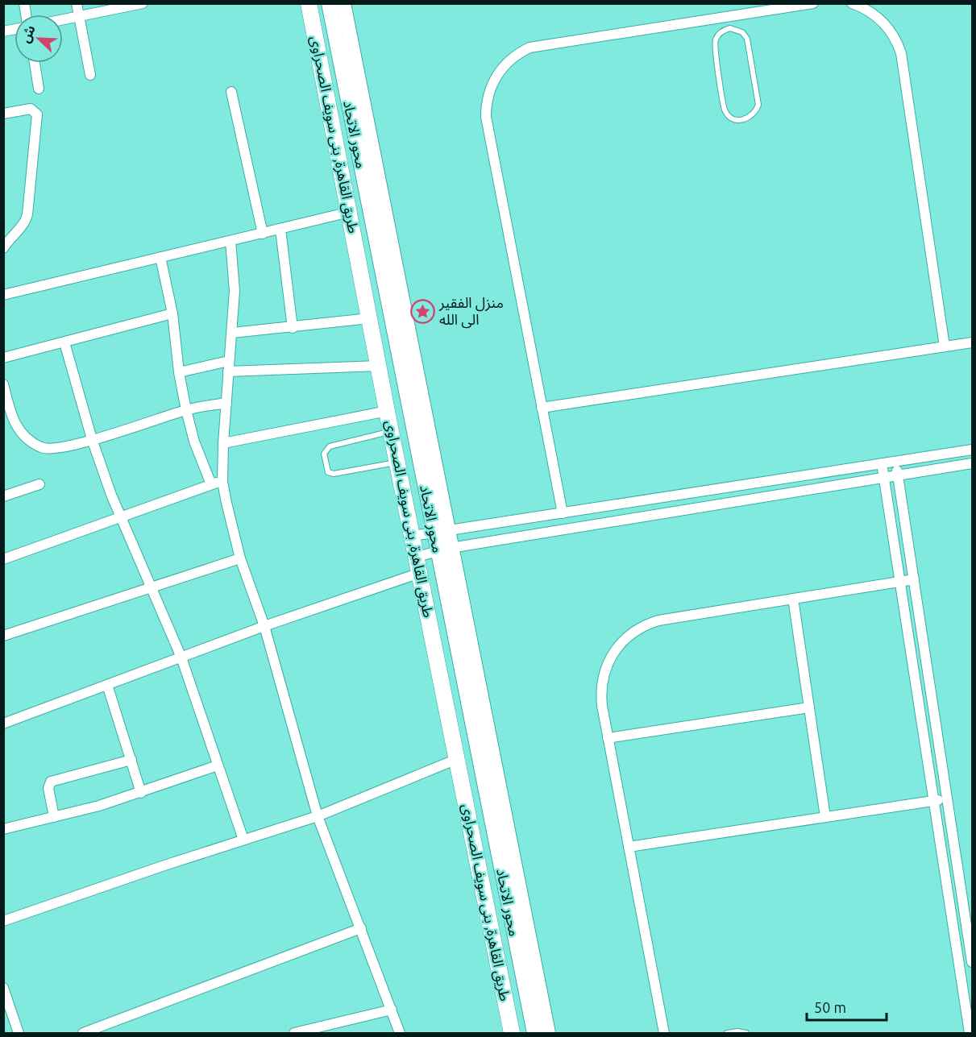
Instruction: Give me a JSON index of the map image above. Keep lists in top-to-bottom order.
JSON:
{
  "streets": {
    "main road": ["طريق القاهرة, بنى سويف الصحراوى"],
    "street": ["محور الاتحاد"]
  },
  "places": {
    "place": ["منزل الفقير الى الله"]
  },
  "scale_bar": "50 m",
  "north": "top left"
}
